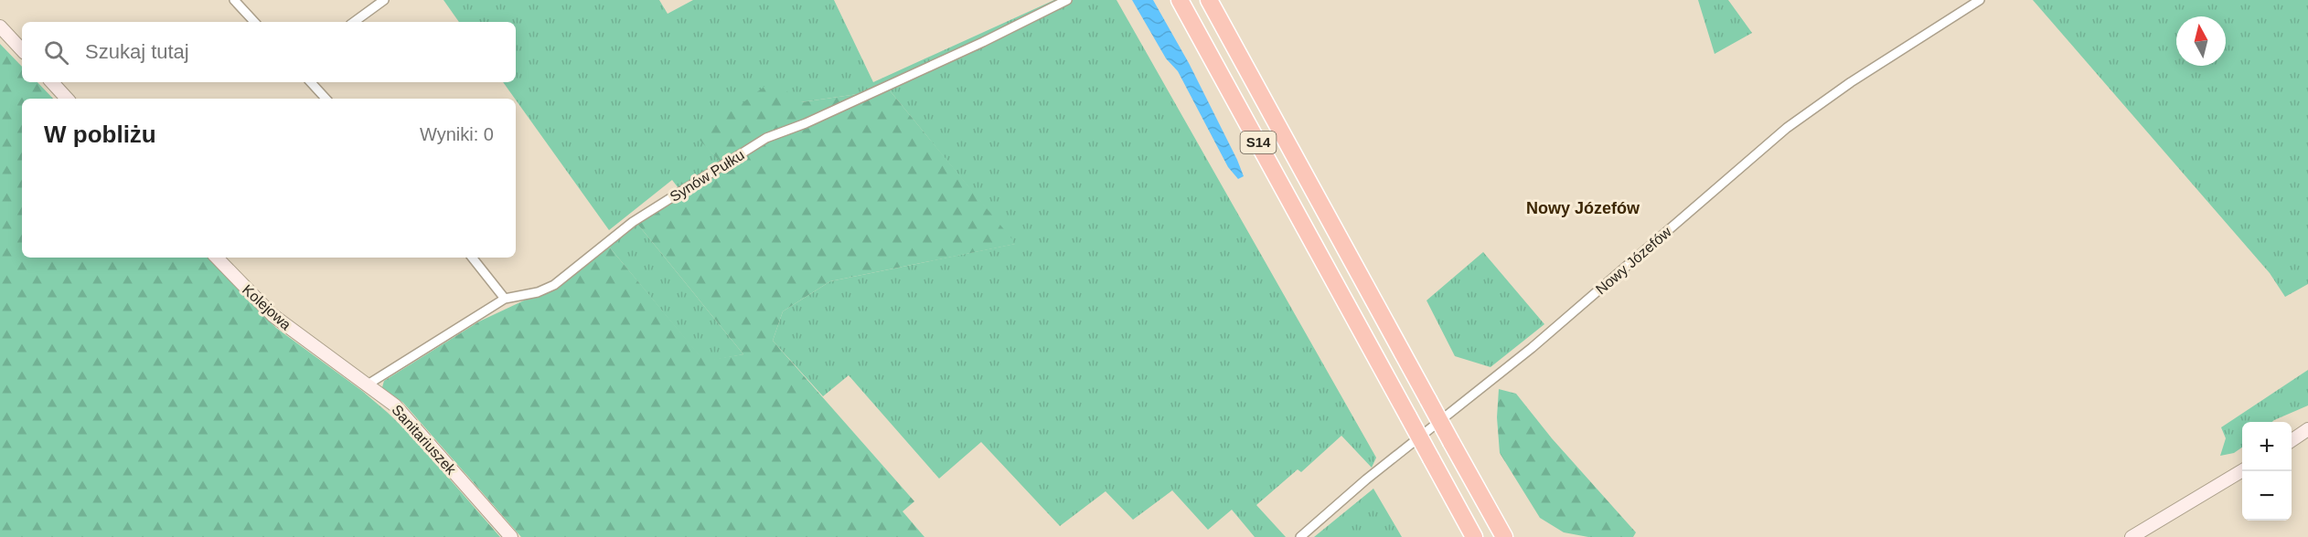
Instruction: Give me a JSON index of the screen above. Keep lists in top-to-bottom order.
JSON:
{
  "streets": {
    "highway": ["S14"],
    "street": [
      "Synów Pułku",
      "Nowy Józefów",
      "Kolejowa",
      "Sanitariuszek"
    ]
  },
  "crossings": [
    ["Synów Pułku", "Sanitariuszek"],
    ["Kolejowa", "Sanitariuszek"]
  ],
  "districts": ["Nowy Józefów"],
  "north": "top",
  "page": {
    "search": "Szukaj tutaj",
    "heading": ["W pobliżu", "Wyniki: 0"],
    "map_buttons": ["+", "−"]
  }
}
